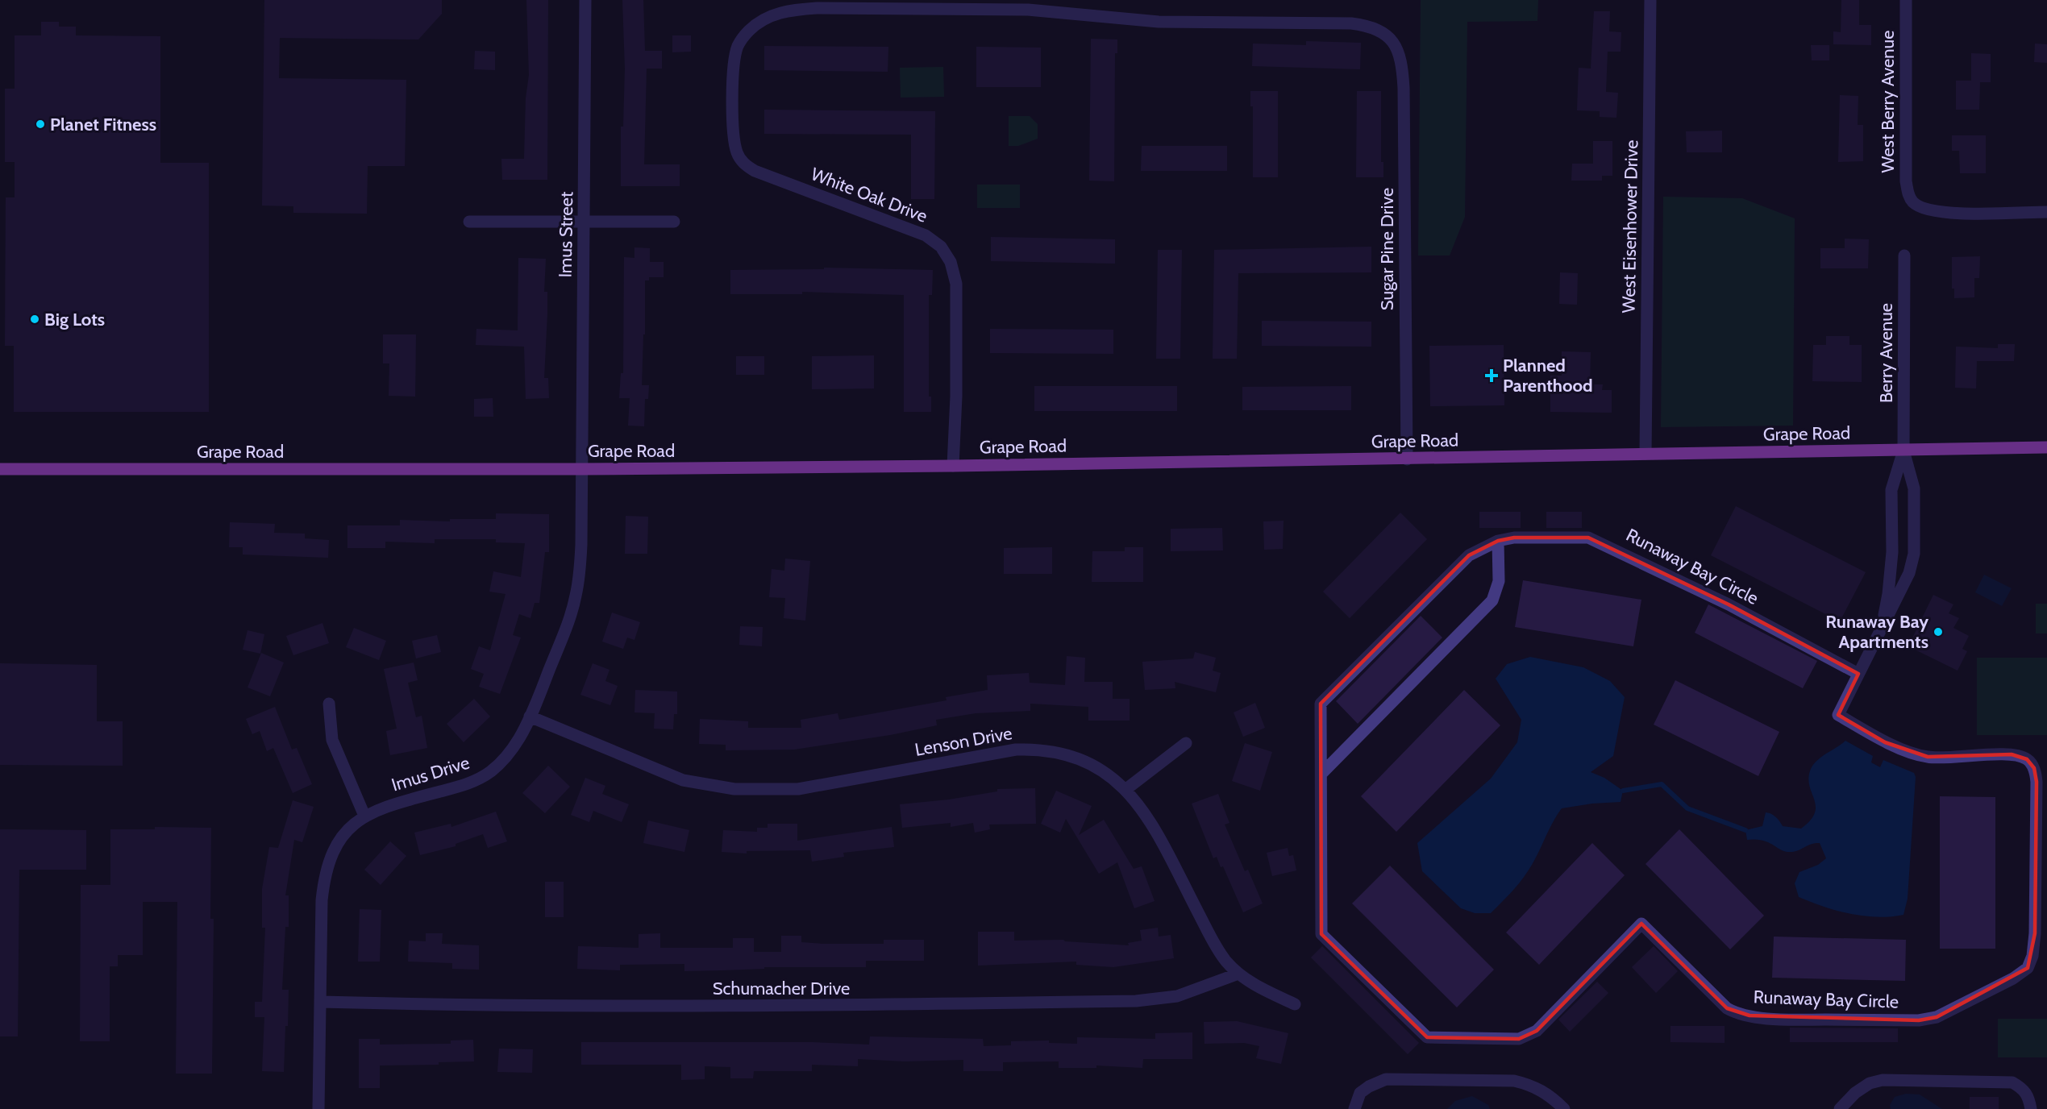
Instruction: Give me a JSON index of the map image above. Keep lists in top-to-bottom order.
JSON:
{
  "streets": {
    "main road": ["Grape Road"],
    "street": [
      "West Berry Avenue",
      "White Oak Drive",
      "West Eisenhower Drive",
      "Imus Street",
      "Sugar Pine Drive",
      "Berry Avenue",
      "Runaway Bay Circle",
      "Lenson Drive",
      "Imus Drive",
      "Schumacher Drive"
    ]
  },
  "crossings": [
    ["White Oak Drive", "Sugar Pine Drive"],
    ["White Oak Drive", "Grape Road"],
    ["West Eisenhower Drive", "Grape Road"],
    ["Imus Street", "Grape Road"],
    ["Imus Street", "Imus Drive"],
    ["Sugar Pine Drive", "Grape Road"],
    ["Berry Avenue", "Grape Road"],
    ["Berry Avenue", "Runaway Bay Circle"],
    ["Grape Road", "Runaway Bay Circle"],
    ["Grape Road", "Imus Drive"],
    ["Lenson Drive", "Imus Drive"],
    ["Lenson Drive", "Schumacher Drive"],
    ["Imus Drive", "Schumacher Drive"]
  ],
  "places": {
    "other": ["Planet Fitness", "Big Lots", "Runaway Bay Apartments"],
    "health": ["Planned Parenthood"]
  }
}
